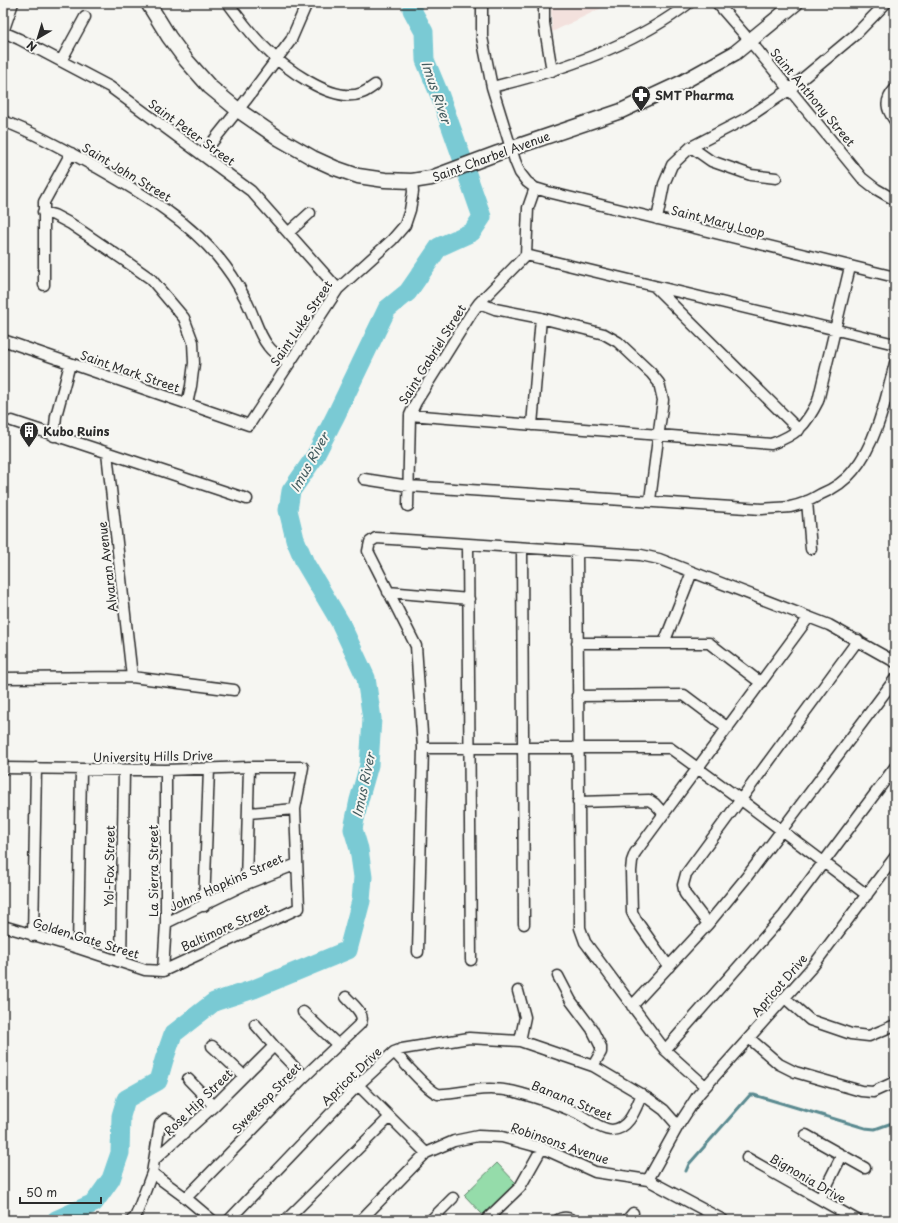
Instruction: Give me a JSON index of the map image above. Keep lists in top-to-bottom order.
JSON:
{
  "streets": {
    "street": [
      "Saint Anthony Street",
      "Saint Peter Street",
      "Saint Charbel Avenue",
      "Saint John Street",
      "Saint Mary Loop",
      "Saint Luke Street",
      "Saint Gabriel Street",
      "Saint Mark Street",
      "Alvaran Avenue",
      "University Hills Drive",
      "Yol-Fox Street",
      "La Sierra Street",
      "Johns Hopkins Street",
      "Baltimore Street",
      "Golden Gate Street",
      "Apricot Drive",
      "Sweetsop Street",
      "Banana Street",
      "Rose Hip Street",
      "Robinsons Avenue",
      "Bignonia Drive"
    ]
  },
  "crossings": [
    ["Saint Anthony Street", "Saint Charbel Avenue"],
    ["Saint Peter Street", "Saint Luke Street"],
    ["Saint Charbel Avenue", "Saint Luke Street"],
    ["Saint John Street", "Saint Luke Street"],
    ["Saint Luke Street", "Saint Mark Street"],
    ["University Hills Drive", "Yol-Fox Street"],
    ["University Hills Drive", "La Sierra Street"],
    ["Yol-Fox Street", "Golden Gate Street"],
    ["La Sierra Street", "Johns Hopkins Street"],
    ["La Sierra Street", "Baltimore Street"],
    ["La Sierra Street", "Golden Gate Street"],
    ["Johns Hopkins Street", "Baltimore Street"],
    ["Baltimore Street", "Golden Gate Street"],
    ["Apricot Drive", "Banana Street"],
    ["Apricot Drive", "Robinsons Avenue"]
  ],
  "water": ["Imus River"],
  "places": {
    "pharmacy": ["SMT Pharma"],
    "building": ["Kubo Ruins"]
  },
  "scale_bar": "50 m",
  "north": "bottom left"
}
